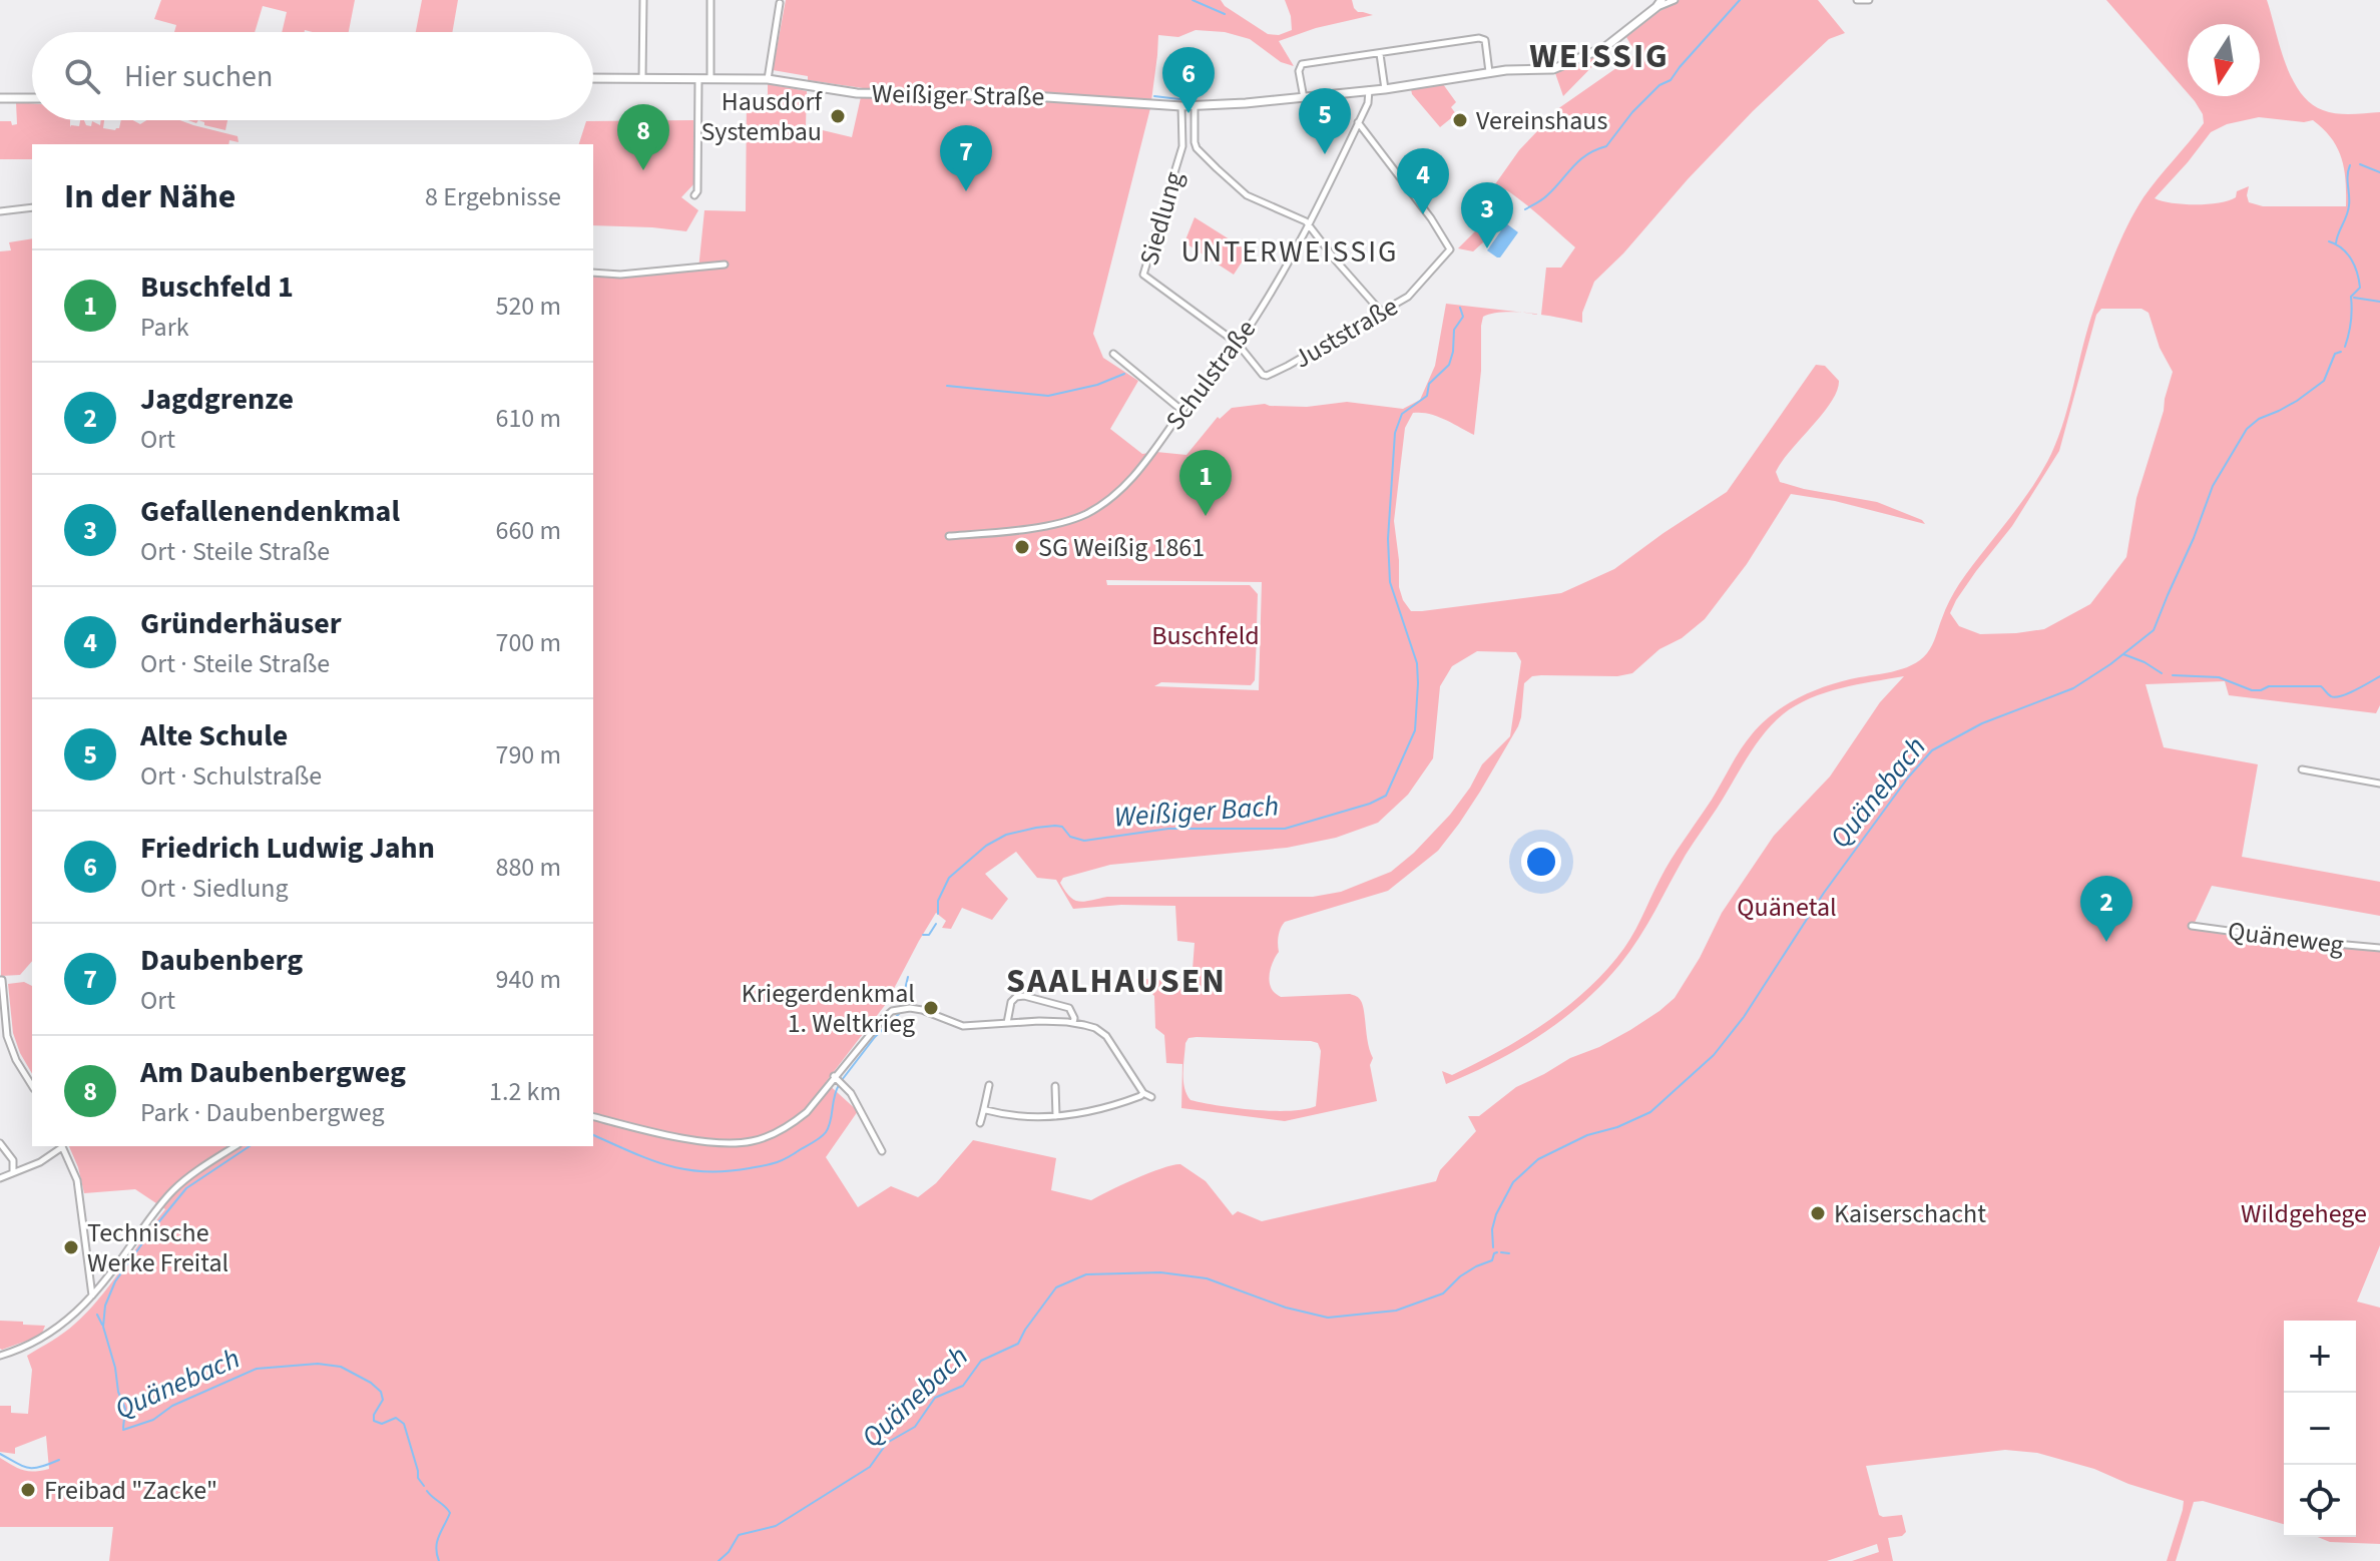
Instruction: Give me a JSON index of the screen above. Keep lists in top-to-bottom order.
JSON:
{
  "streets": {
    "street": [
      "Weißiger Straße",
      "Siedlung",
      "Juststraße",
      "Schulstraße",
      "Quäneweg"
    ]
  },
  "crossings": [
    ["Weißiger Straße", "Siedlung"],
    ["Weißiger Straße", "Schulstraße"],
    ["Siedlung", "Juststraße"],
    ["Siedlung", "Schulstraße"],
    ["Juststraße", "Schulstraße"]
  ],
  "districts": ["WEISSIG", "UNTERWEISSIG", "SAALHAUSEN"],
  "water": ["Quänebach", "Weißiger Bach"],
  "parks": ["Buschfeld", "Quänetal", "Wildgehege"],
  "places": [
    "Hausdorf Systembau",
    "Vereinshaus",
    "SG Weißig 1861",
    "Kriegerdenkmal 1. Weltkrieg",
    "Kaiserschacht",
    "Technische Werke Freital",
    "Freibad \"Zacke\""
  ],
  "north": "bottom",
  "page": {
    "search": "Hier suchen",
    "pins": [
      "6",
      "5",
      "8",
      "7",
      "4",
      "3",
      "1",
      "2"
    ],
    "heading": ["In der Nähe", "8 Ergebnisse"],
    "list": [
      {
        "mark": "1",
        "name": "Buschfeld 1",
        "note": "Park",
        "value": "520 m"
      },
      {
        "mark": "2",
        "name": "Jagdgrenze",
        "note": "Ort",
        "value": "610 m"
      },
      {
        "mark": "3",
        "name": "Gefallenendenkmal",
        "note": "Ort · Steile Straße",
        "value": "660 m"
      },
      {
        "mark": "4",
        "name": "Gründerhäuser",
        "note": "Ort · Steile Straße",
        "value": "700 m"
      },
      {
        "mark": "5",
        "name": "Alte Schule",
        "note": "Ort · Schulstraße",
        "value": "790 m"
      },
      {
        "mark": "6",
        "name": "Friedrich Ludwig Jahn",
        "note": "Ort · Siedlung",
        "value": "880 m"
      },
      {
        "mark": "7",
        "name": "Daubenberg",
        "note": "Ort",
        "value": "940 m"
      },
      {
        "mark": "8",
        "name": "Am Daubenbergweg",
        "note": "Park · Daubenbergweg",
        "value": "1.2 km"
      }
    ],
    "map_buttons": ["+", "−"]
  }
}
